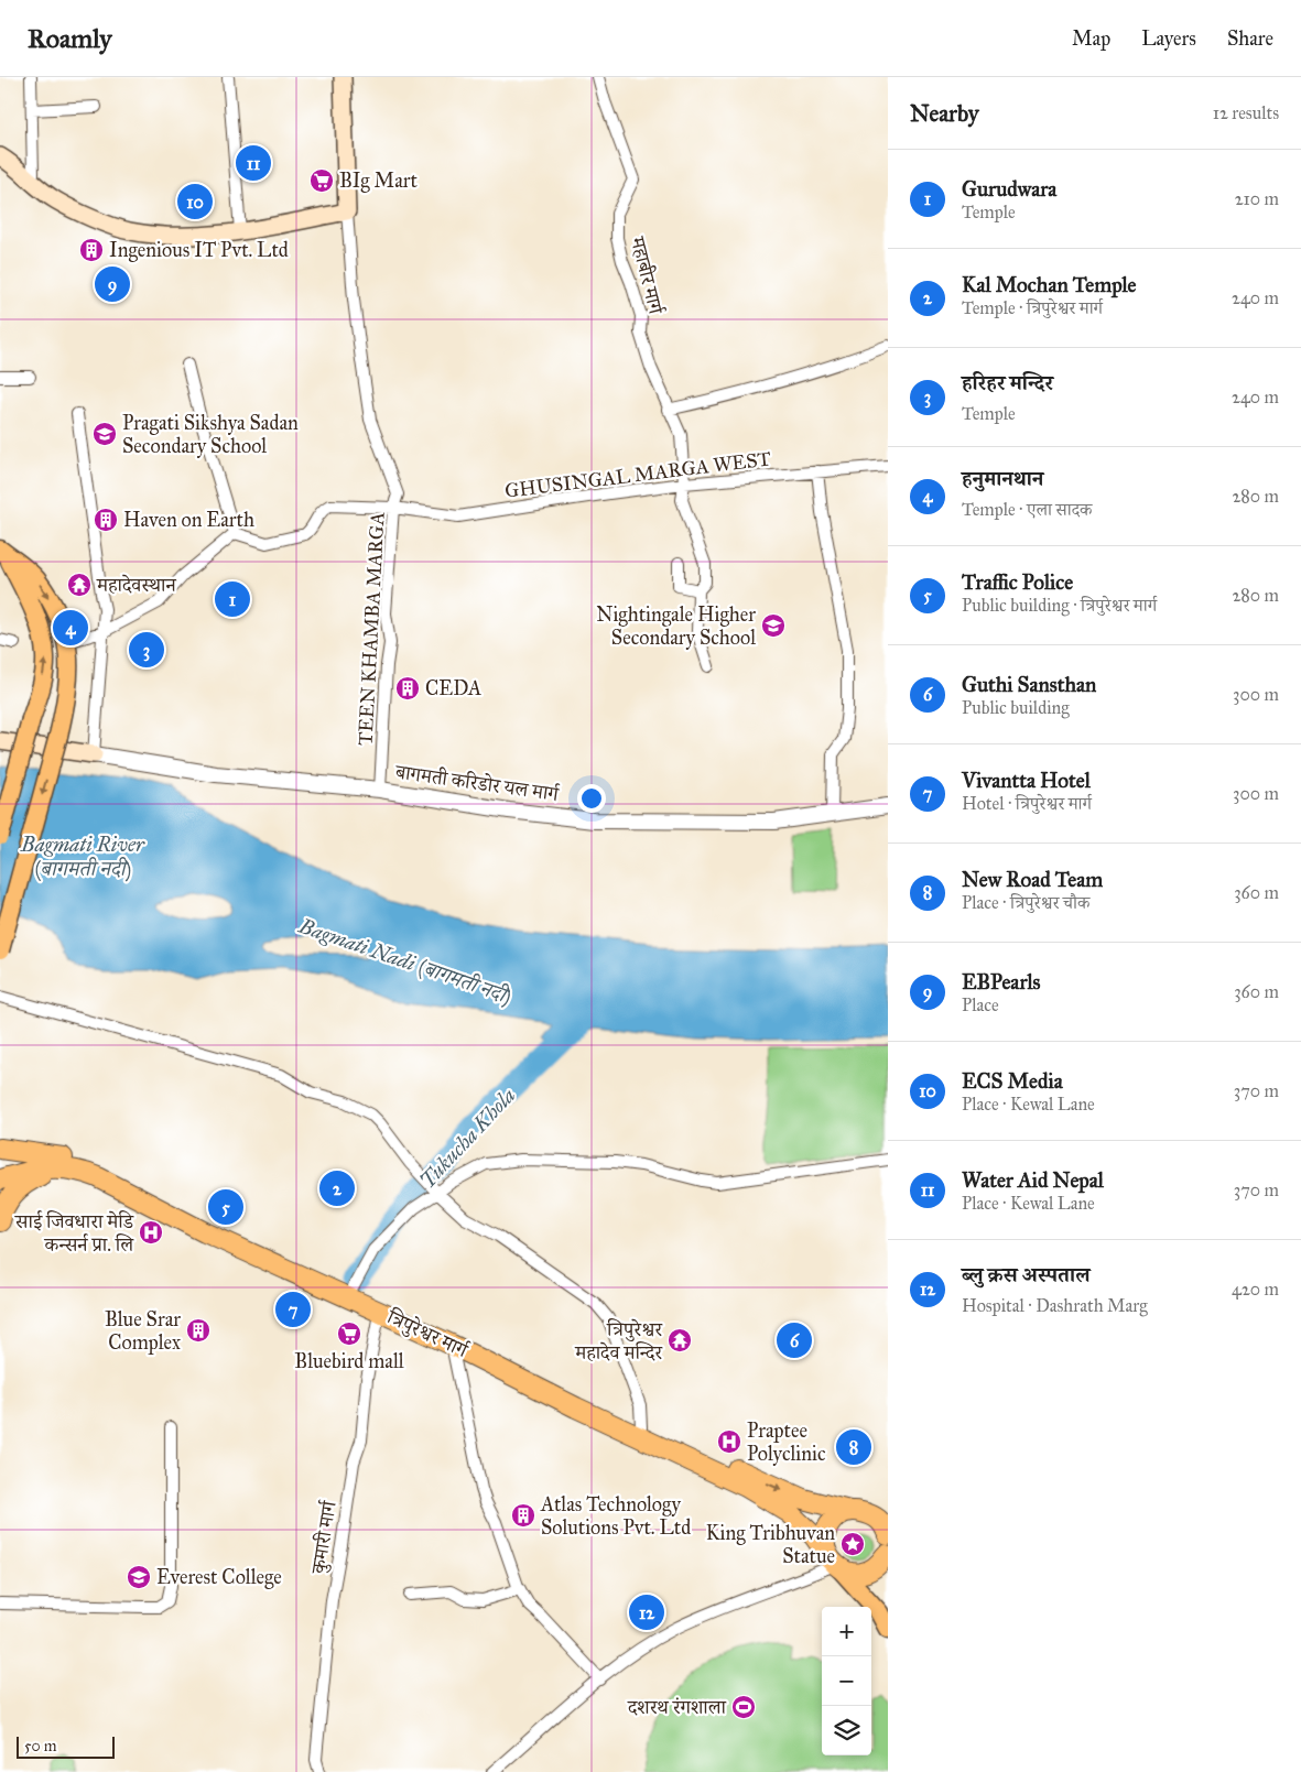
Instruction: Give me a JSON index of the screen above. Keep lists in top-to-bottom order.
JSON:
{
  "streets": {
    "highway": ["त्रिपुरेश्वर मार्ग"],
    "street": [
      "महाबीर मार्ग",
      "GHUSINGAL MARGA WEST",
      "TEEN KHAMBA MARGA",
      "बागमती करिडोर यल मार्ग",
      "कुमारी मार्ग"
    ]
  },
  "crossings": [
    ["महाबीर मार्ग", "GHUSINGAL MARGA WEST"],
    ["GHUSINGAL MARGA WEST", "TEEN KHAMBA MARGA"],
    ["TEEN KHAMBA MARGA", "बागमती करिडोर यल मार्ग"],
    ["त्रिपुरेश्वर मार्ग", "कुमारी मार्ग"]
  ],
  "water": ["Bagmati River (बागमती नदी)", "Bagmati Nadi (बागमती नदी)", "Tukucha Khola"],
  "places": {
    "supermarket": ["BIg Mart", "Bluebird mall"],
    "building": [
      "Ingenious IT Pvt. Ltd",
      "Haven on Earth",
      "CEDA",
      "Blue Srar Complex",
      "Atlas Technology Solutions Pvt. Ltd"
    ],
    "school or university": ["Pragati Sikshya Sadan Secondary School", "Nightingale Higher Secondary School", "Everest College"],
    "temple": ["महादेवस्थान", "त्रिपुरेश्वर महादेव मन्दिर"],
    "hospital": ["साई जिवधारा मेडि कन्सर्न प्रा. लि", "Praptee Polyclinic"],
    "place": ["King Tribhuvan Statue"],
    "sports": ["दशरथ रंगशाला"]
  },
  "scale_bar": "50 m",
  "page": {
    "header": "Roamly",
    "nav": ["Map", "Layers", "Share"],
    "heading": ["Nearby", "12 results"],
    "pins": [
      "11",
      "10",
      "9",
      "1",
      "4",
      "3",
      "2",
      "5",
      "7",
      "6",
      "8",
      "12"
    ],
    "list": [
      {
        "mark": "1",
        "name": "Gurudwara",
        "note": "Temple",
        "value": "210 m"
      },
      {
        "mark": "2",
        "name": "Kal Mochan Temple",
        "note": "Temple · त्रिपुरेश्वर मार्ग",
        "value": "240 m"
      },
      {
        "mark": "3",
        "name": "हरिहर मन्दिर",
        "note": "Temple",
        "value": "240 m"
      },
      {
        "mark": "4",
        "name": "हनुमानथान",
        "note": "Temple · एला सादक",
        "value": "280 m"
      },
      {
        "mark": "5",
        "name": "Traffic Police",
        "note": "Public building · त्रिपुरेश्वर मार्ग",
        "value": "280 m"
      },
      {
        "mark": "6",
        "name": "Guthi Sansthan",
        "note": "Public building",
        "value": "300 m"
      },
      {
        "mark": "7",
        "name": "Vivantta Hotel",
        "note": "Hotel · त्रिपुरेश्वर मार्ग",
        "value": "300 m"
      },
      {
        "mark": "8",
        "name": "New Road Team",
        "note": "Place · त्रिपुरेश्वर चौक",
        "value": "360 m"
      },
      {
        "mark": "9",
        "name": "EBPearls",
        "note": "Place",
        "value": "360 m"
      },
      {
        "mark": "10",
        "name": "ECS Media",
        "note": "Place · Kewal Lane",
        "value": "370 m"
      },
      {
        "mark": "11",
        "name": "Water Aid Nepal",
        "note": "Place · Kewal Lane",
        "value": "370 m"
      },
      {
        "mark": "12",
        "name": "ब्लु क्रस अस्पताल",
        "note": "Hospital · Dashrath Marg",
        "value": "420 m"
      }
    ],
    "map_buttons": ["+", "−"],
    "scale": "50 m"
  }
}
